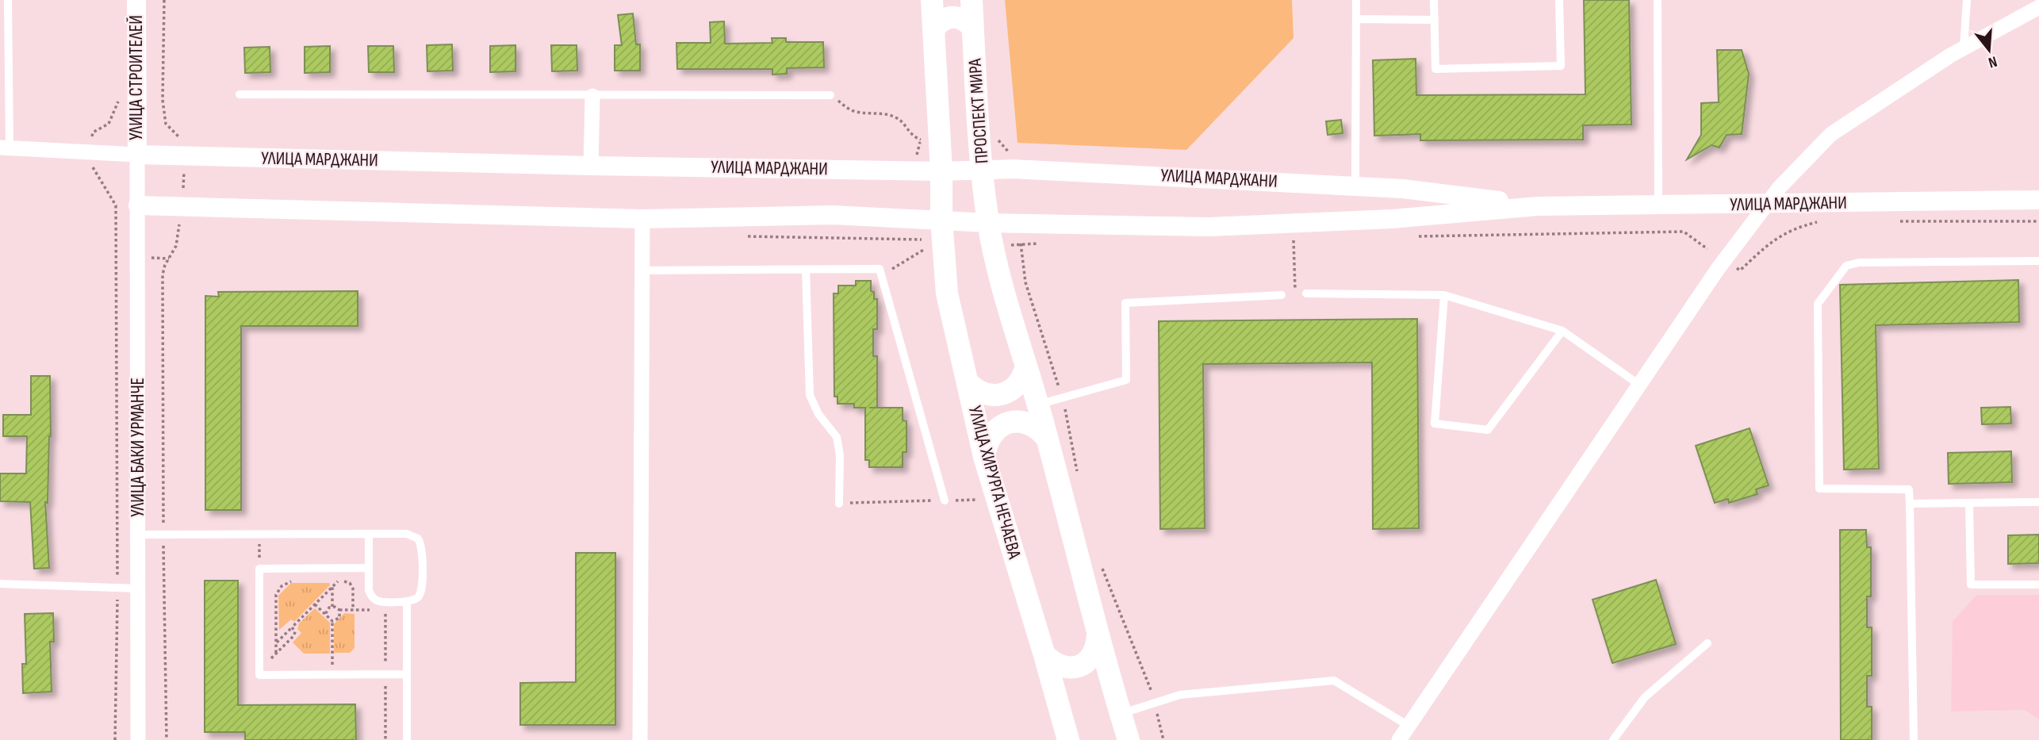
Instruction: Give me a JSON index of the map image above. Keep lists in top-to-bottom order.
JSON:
{
  "streets": {
    "main road": ["ПРОСПЕКТ МИРА", "УЛИЦА ХИРУРГА НЕЧАЕВА"],
    "street": ["УЛИЦА СТРОИТЕЛЕЙ", "УЛИЦА МАРДЖАНИ", "УЛИЦА БАКИ УРМАНЧЕ"]
  },
  "crossings": [
    ["УЛИЦА СТРОИТЕЛЕЙ", "УЛИЦА МАРДЖАНИ"],
    ["УЛИЦА СТРОИТЕЛЕЙ", "УЛИЦА БАКИ УРМАНЧЕ"],
    ["ПРОСПЕКТ МИРА", "УЛИЦА МАРДЖАНИ"],
    ["УЛИЦА МАРДЖАНИ", "УЛИЦА БАКИ УРМАНЧЕ"],
    ["УЛИЦА МАРДЖАНИ", "УЛИЦА ХИРУРГА НЕЧАЕВА"]
  ],
  "north": "bottom"
}
